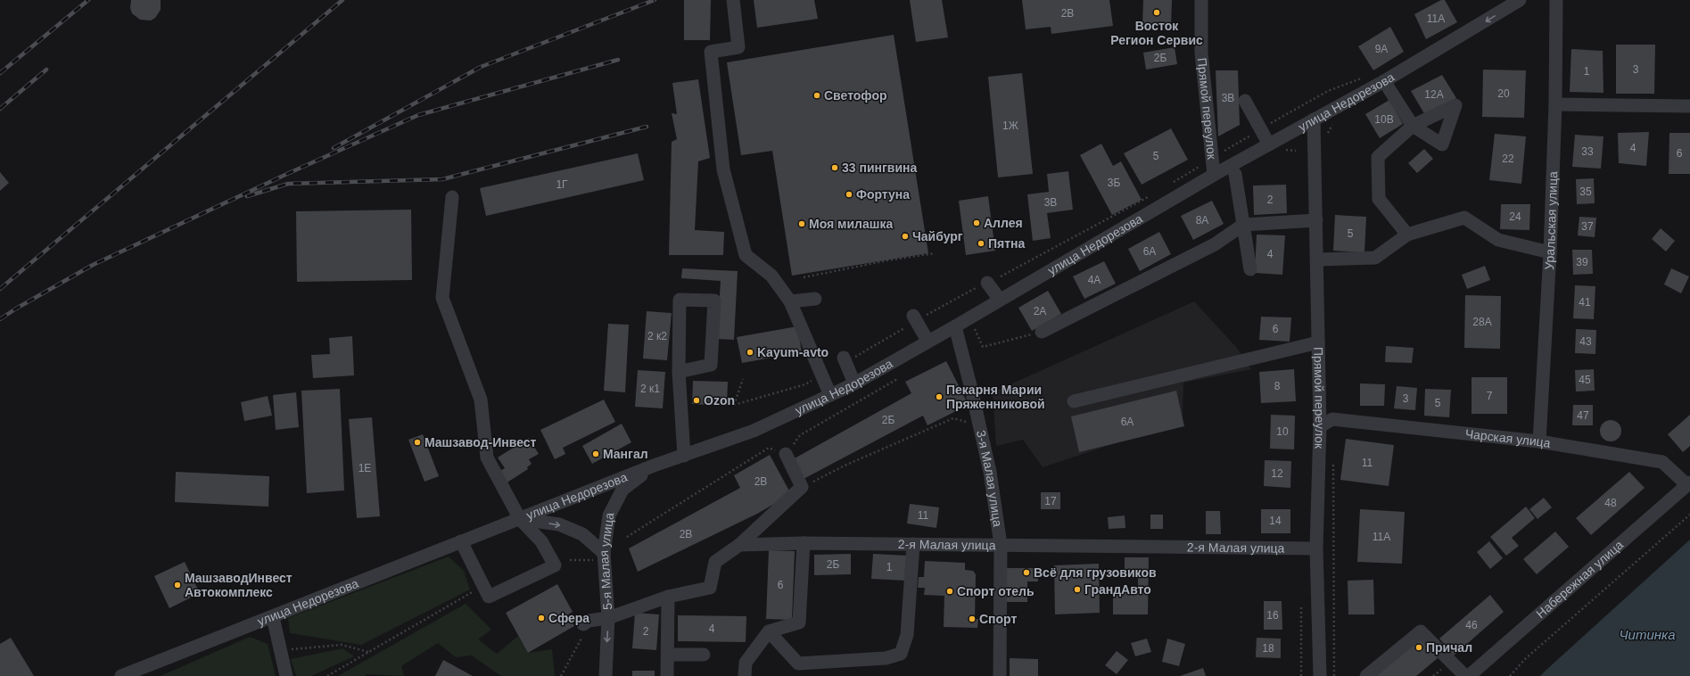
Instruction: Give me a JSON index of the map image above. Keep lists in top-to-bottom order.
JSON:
{
  "streets": {
    "street": [
      "улица Недорезова",
      "Прямой переулок",
      "Уральская улица",
      "Чарская улица",
      "3-я Малая улица",
      "2-я Малая улица",
      "5-я Малая улица",
      "Набережная улица"
    ]
  },
  "crossings": [
    ["улица Недорезова", "Прямой переулок"],
    ["улица Недорезова", "3-я Малая улица"],
    ["улица Недорезова", "5-я Малая улица"],
    ["Прямой переулок", "Чарская улица"],
    ["Прямой переулок", "2-я Малая улица"],
    ["Уральская улица", "Чарская улица"],
    ["Чарская улица", "Набережная улица"],
    ["3-я Малая улица", "2-я Малая улица"]
  ],
  "water": ["Читинка"],
  "places": [
    "Восток Регион Сервис",
    "Светофор",
    "33 пингвина",
    "Фортуна",
    "Аллея",
    "Моя милашка",
    "Чайбург",
    "Пятна",
    "Kayum-avto",
    "Пекарня Марии Пряженниковой",
    "Ozon",
    "Машзавод-Инвест",
    "Мангал",
    "Всё для грузовиков",
    "МашзаводИнвест Автокомплекс",
    "ГрандАвто",
    "Спорт отель",
    "Сфера",
    "Спорт",
    "Причал"
  ],
  "house_numbers": [
    "2В",
    "11А",
    "9А",
    "2Б",
    "3",
    "1",
    "20",
    "12А",
    "3В",
    "10В",
    "1Ж",
    "4",
    "33",
    "6",
    "5",
    "22",
    "3Б",
    "1Г",
    "35",
    "2",
    "3В",
    "24",
    "8А",
    "37",
    "5",
    "6А",
    "4",
    "39",
    "4А",
    "41",
    "2А",
    "28А",
    "6",
    "2 к2",
    "43",
    "45",
    "8",
    "2 к1",
    "7",
    "3",
    "5",
    "47",
    "2Б",
    "6А",
    "10",
    "11",
    "1Е",
    "12",
    "2В",
    "17",
    "48",
    "11",
    "14",
    "2В",
    "11А",
    "2Б",
    "1",
    "6",
    "16",
    "46",
    "4",
    "2",
    "18"
  ]
}
